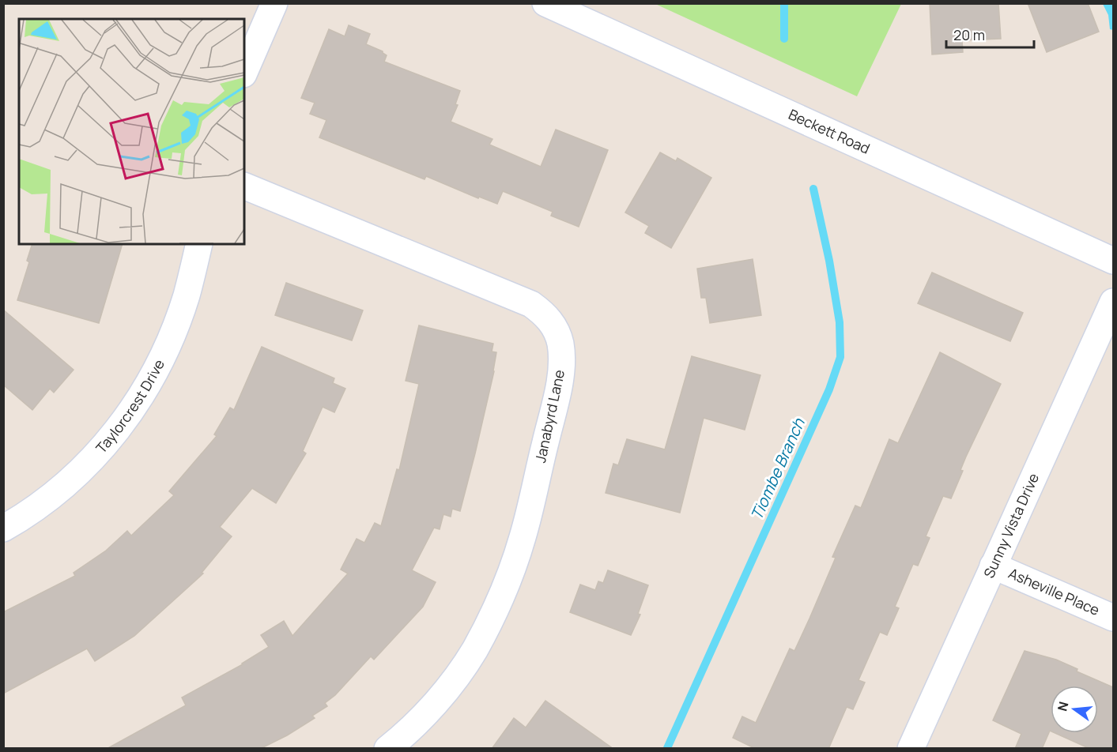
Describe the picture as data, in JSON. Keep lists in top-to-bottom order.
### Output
{
  "streets": {
    "street": [
      "Beckett Road",
      "Taylorcrest Drive",
      "Janabyrd Lane",
      "Sunny Vista Drive",
      "Asheville Place"
    ]
  },
  "crossings": [
    ["Sunny Vista Drive", "Asheville Place"]
  ],
  "water": ["Tiombe Branch"],
  "scale_bar": "20 m",
  "north": "left"
}
